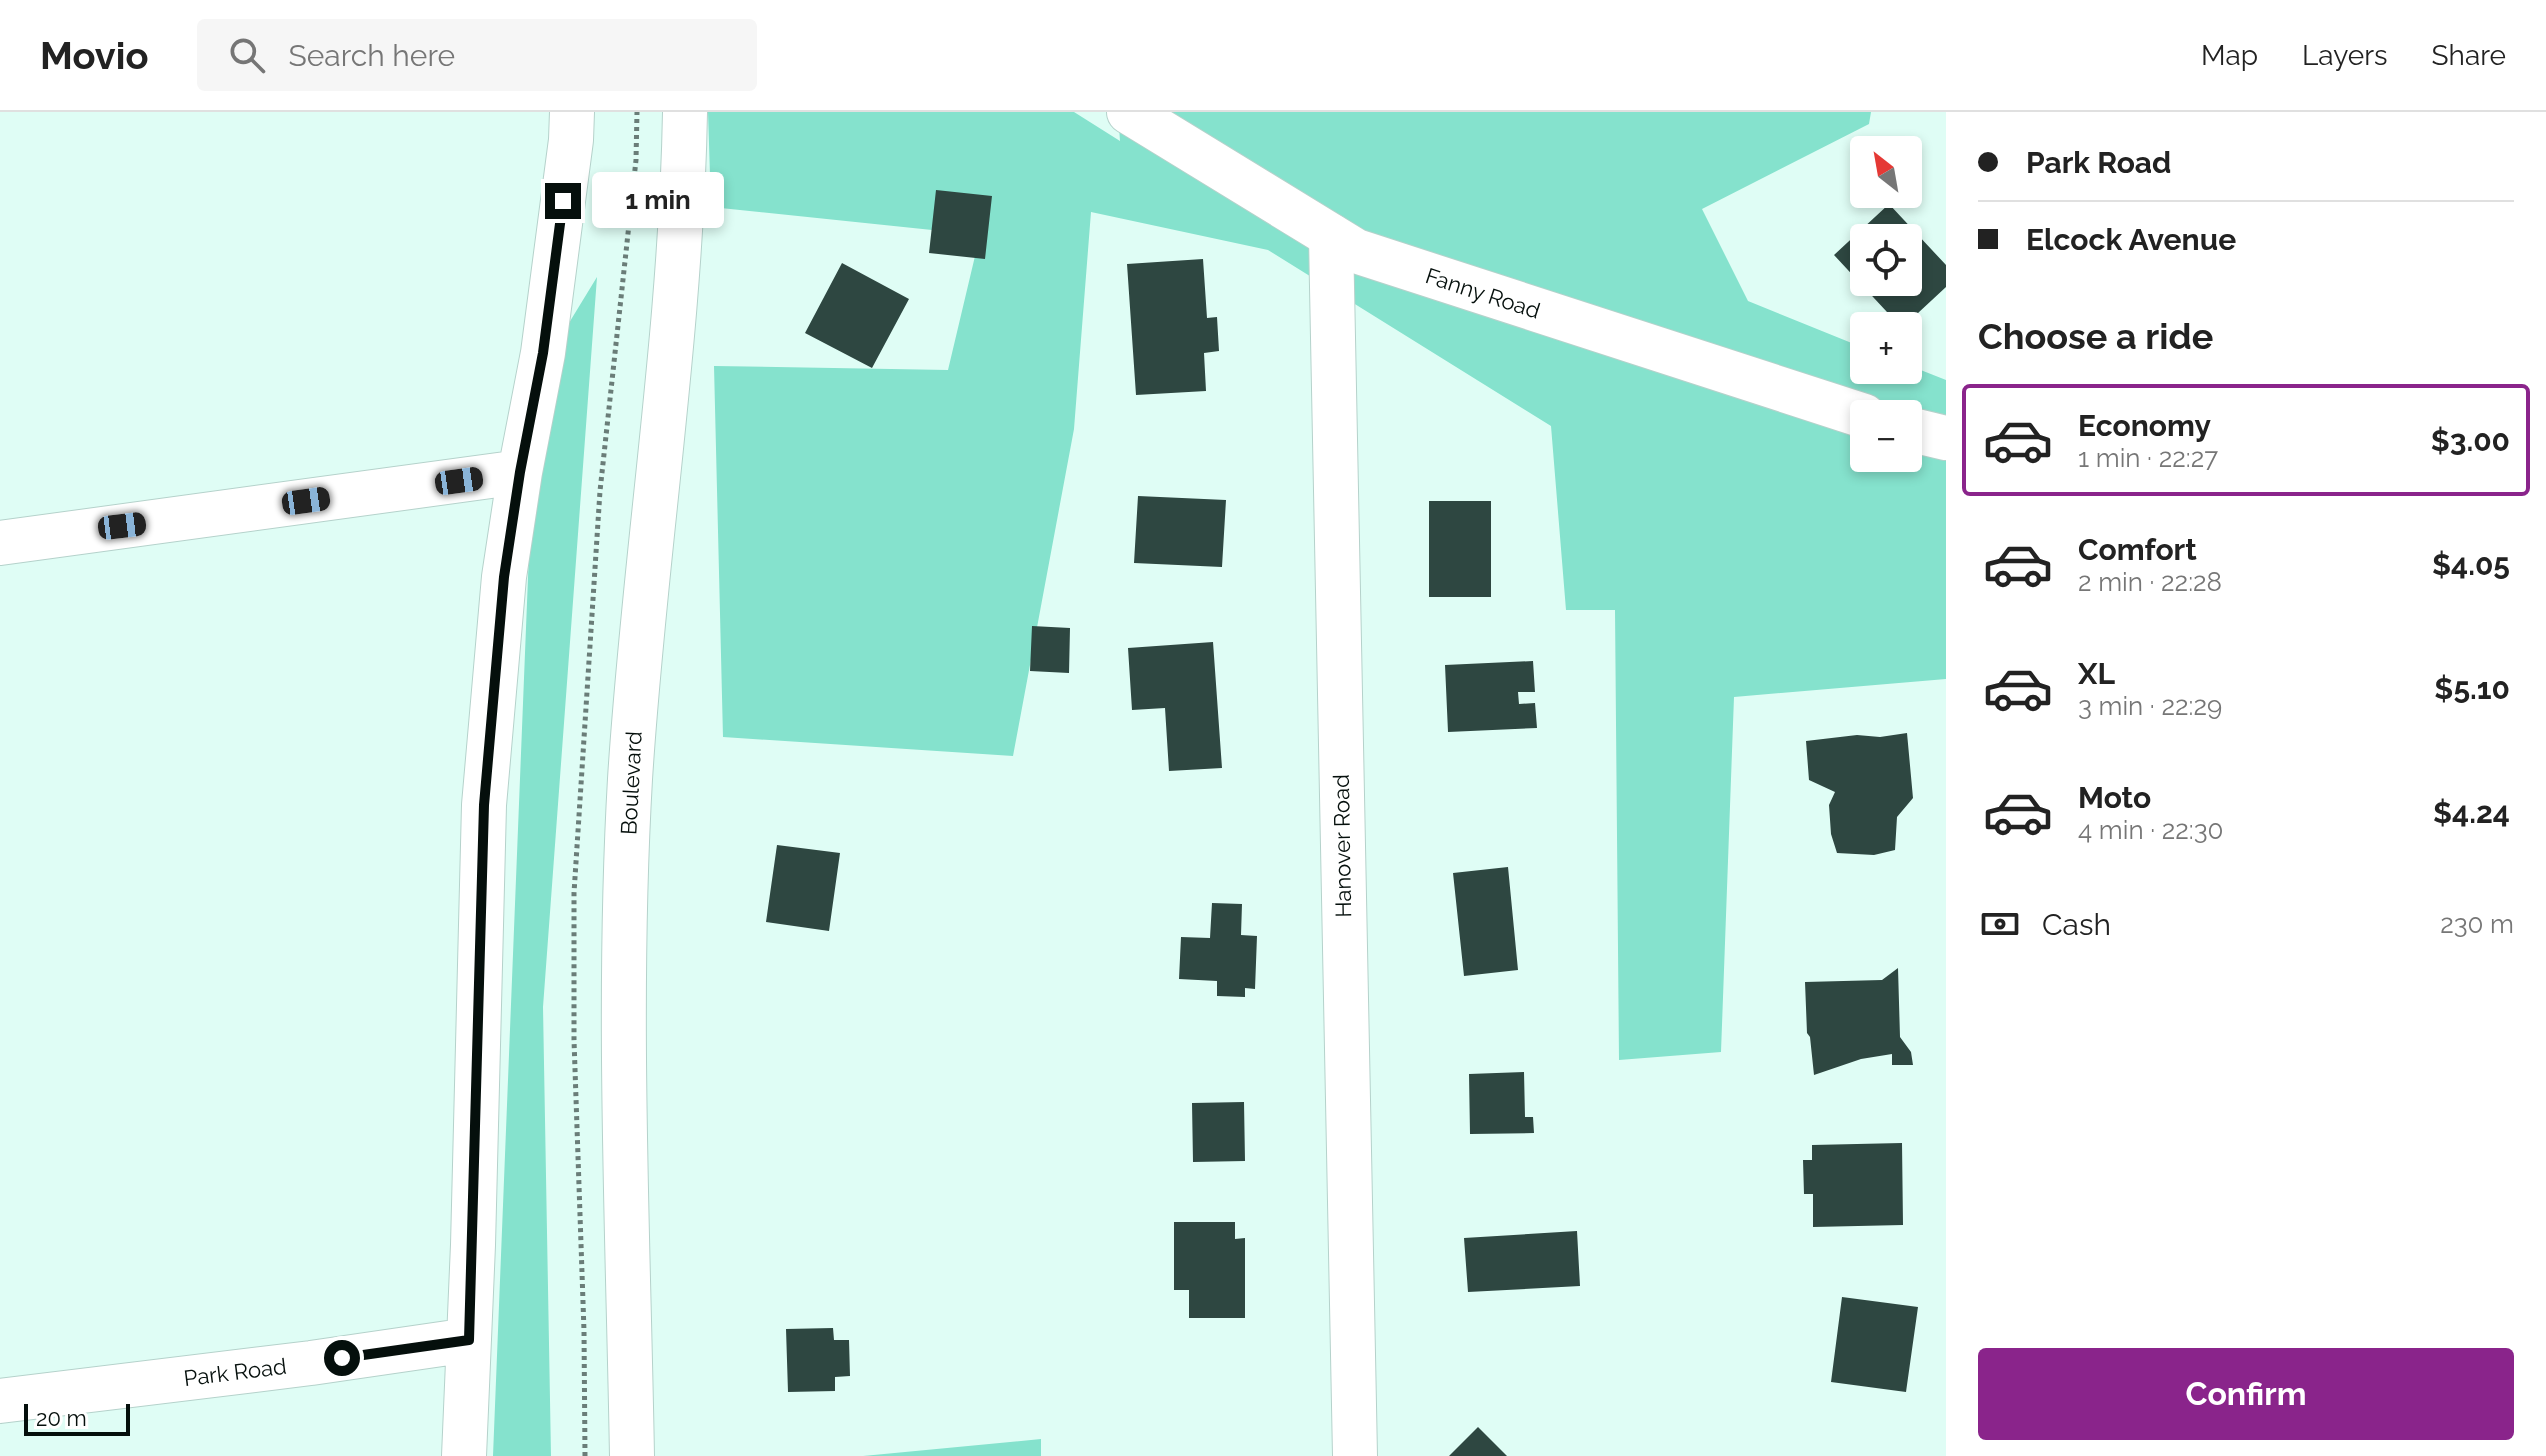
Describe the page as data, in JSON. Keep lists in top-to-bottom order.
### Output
{
  "streets": {
    "street": [
      "Fanny Road",
      "Boulevard",
      "Hanover Road",
      "Park Road"
    ]
  },
  "crossings": [
    ["Fanny Road", "Hanover Road"]
  ],
  "scale_bar": "20 m",
  "north": "top left",
  "page": {
    "header": "Movio",
    "search": "Search here",
    "nav": ["Map", "Layers", "Share"],
    "banner": ["Park Road", "Elcock Avenue"],
    "map_buttons": ["+", "−"],
    "bubble": "1 min",
    "heading": "Choose a ride",
    "list": [
      {
        "name": "Economy",
        "note": "1 min · 22:27",
        "value": "$3.00"
      },
      {
        "name": "Comfort",
        "note": "2 min · 22:28",
        "value": "$4.05"
      },
      {
        "name": "XL",
        "note": "3 min · 22:29",
        "value": "$5.10"
      },
      {
        "name": "Moto",
        "note": "4 min · 22:30",
        "value": "$4.24"
      }
    ],
    "pay": ["Cash", "230 m"],
    "buttons": "Confirm",
    "scale": "20 m"
  }
}
